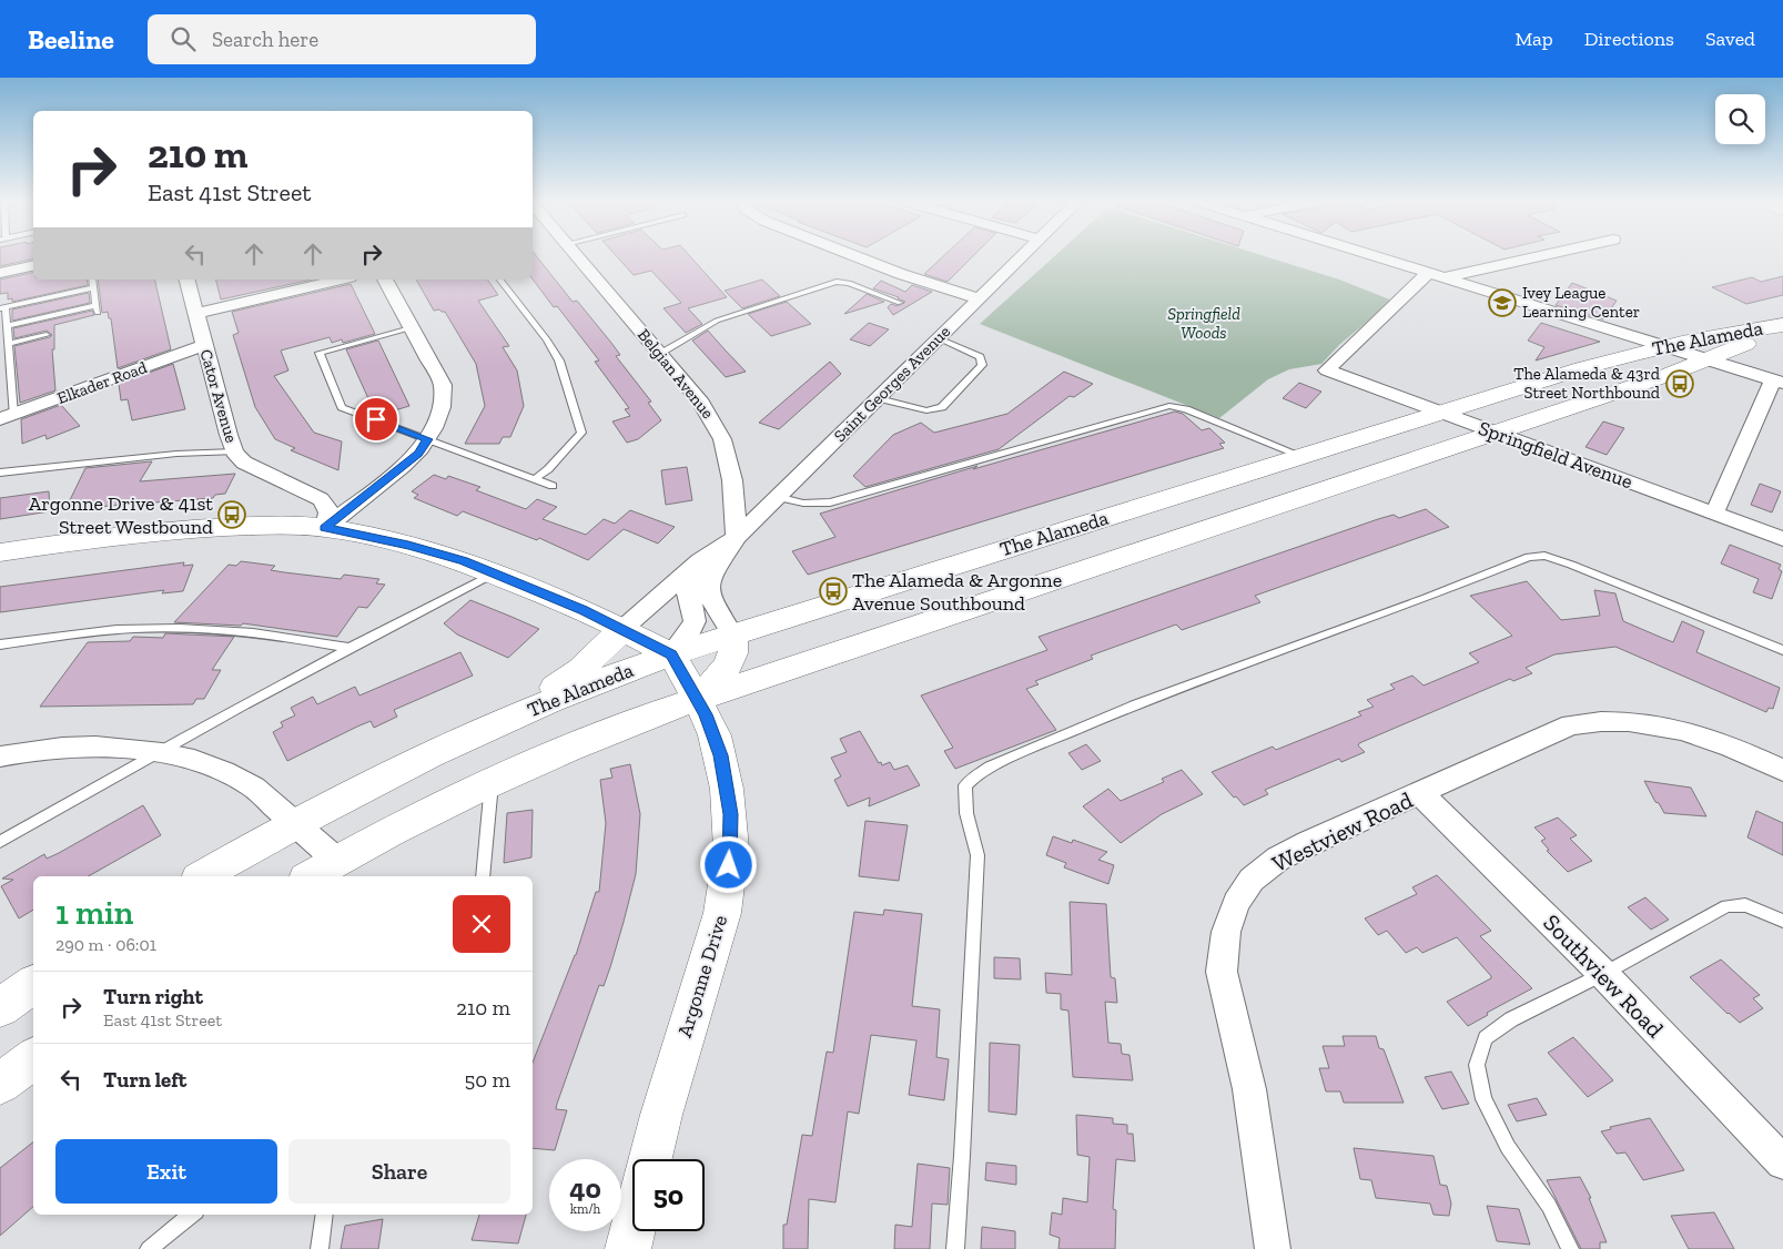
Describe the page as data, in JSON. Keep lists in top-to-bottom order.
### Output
{
  "streets": {
    "main road": ["The Alameda", "Argonne Drive"],
    "street": [
      "Belgian Avenue",
      "Elkader Road",
      "Saint Georges Avenue",
      "Cator Avenue",
      "Springfield Avenue",
      "Westview Road",
      "Southview Road"
    ]
  },
  "crossings": [
    ["The Alameda", "Springfield Avenue"],
    ["The Alameda", "Argonne Drive"],
    ["Belgian Avenue", "Saint Georges Avenue"],
    ["Elkader Road", "Cator Avenue"],
    ["Westview Road", "Southview Road"]
  ],
  "parks": ["Springfield Woods"],
  "places": {
    "school or university": ["Ivey League Learning Center"],
    "bus stop": ["The Alameda & 43rd Street Northbound", "Argonne Drive & 41st Street Westbound", "The Alameda & Argonne Avenue Southbound"]
  },
  "page": {
    "header": "Beeline",
    "search": "Search here",
    "nav": ["Map", "Directions", "Saved"],
    "turn": ["210 m", "East 41st Street"],
    "heading": ["1 min", "290 m · 06:01"],
    "list": [
      {
        "name": "Turn right",
        "note": "East 41st Street",
        "value": "210 m"
      },
      {
        "name": "Turn left",
        "value": "50 m"
      }
    ],
    "buttons": ["Exit", "Share"],
    "speed": "40 km/h",
    "limit": "50"
  }
}
